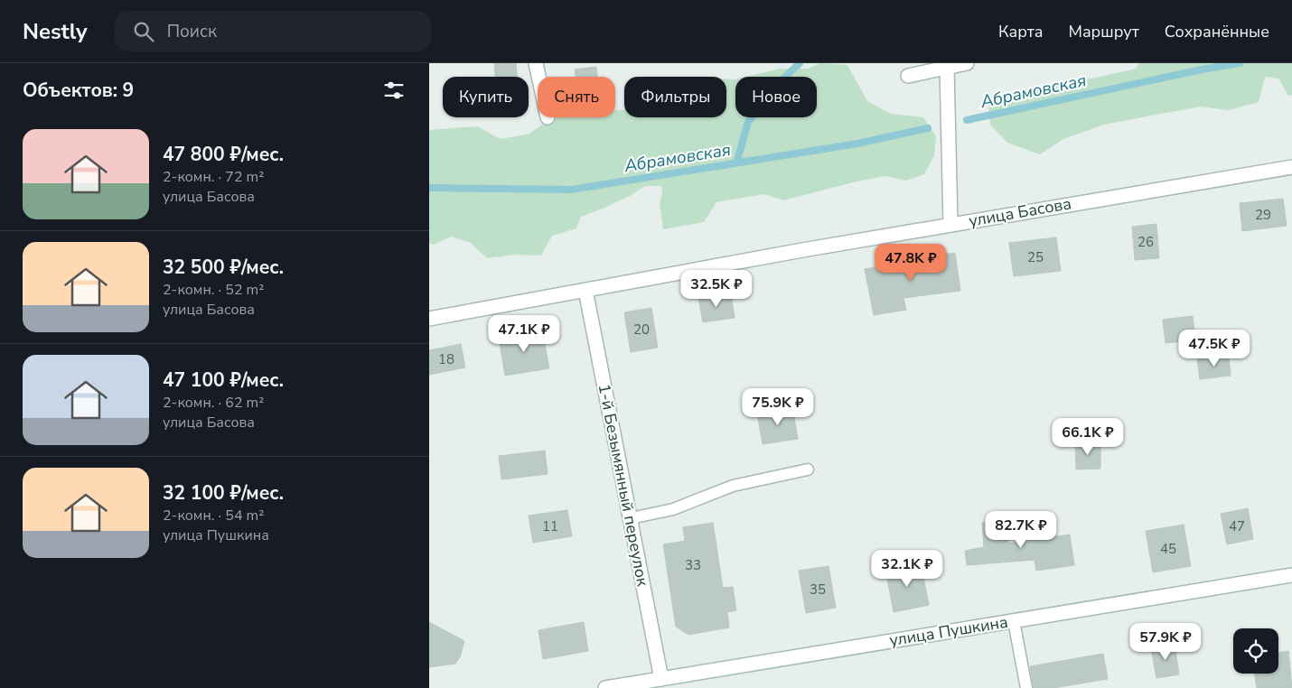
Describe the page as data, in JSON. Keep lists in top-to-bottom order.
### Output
{
  "streets": {
    "street": ["улица Басова", "1-й Безымянный переулок", "улица Пушкина"]
  },
  "crossings": [
    ["улица Басова", "1-й Безымянный переулок"],
    ["1-й Безымянный переулок", "улица Пушкина"]
  ],
  "water": ["Абрамовская"],
  "house_numbers": [
    "29",
    "26",
    "25",
    "20",
    "18",
    "11",
    "47",
    "45",
    "33",
    "35"
  ],
  "page": {
    "header": "Nestly",
    "search": "Поиск",
    "nav": ["Карта", "Маршрут", "Сохранённые"],
    "heading": "Объектов: 9",
    "chip": [
      "Купить",
      "Снять",
      "Фильтры",
      "Новое"
    ],
    "list": [
      {
        "name": "47 800 ₽/мес.",
        "note": "2-комн. · 72 m² · улица Басова"
      },
      {
        "name": "32 500 ₽/мес.",
        "note": "2-комн. · 52 m² · улица Басова"
      },
      {
        "name": "47 100 ₽/мес.",
        "note": "2-комн. · 62 m² · улица Басова"
      },
      {
        "name": "32 100 ₽/мес.",
        "note": "2-комн. · 54 m² · улица Пушкина"
      }
    ],
    "price": [
      "47.8K ₽",
      "32.5K ₽",
      "47.1K ₽",
      "47.5K ₽",
      "75.9K ₽",
      "66.1K ₽",
      "82.7K ₽",
      "32.1K ₽",
      "57.9K ₽"
    ]
  }
}
